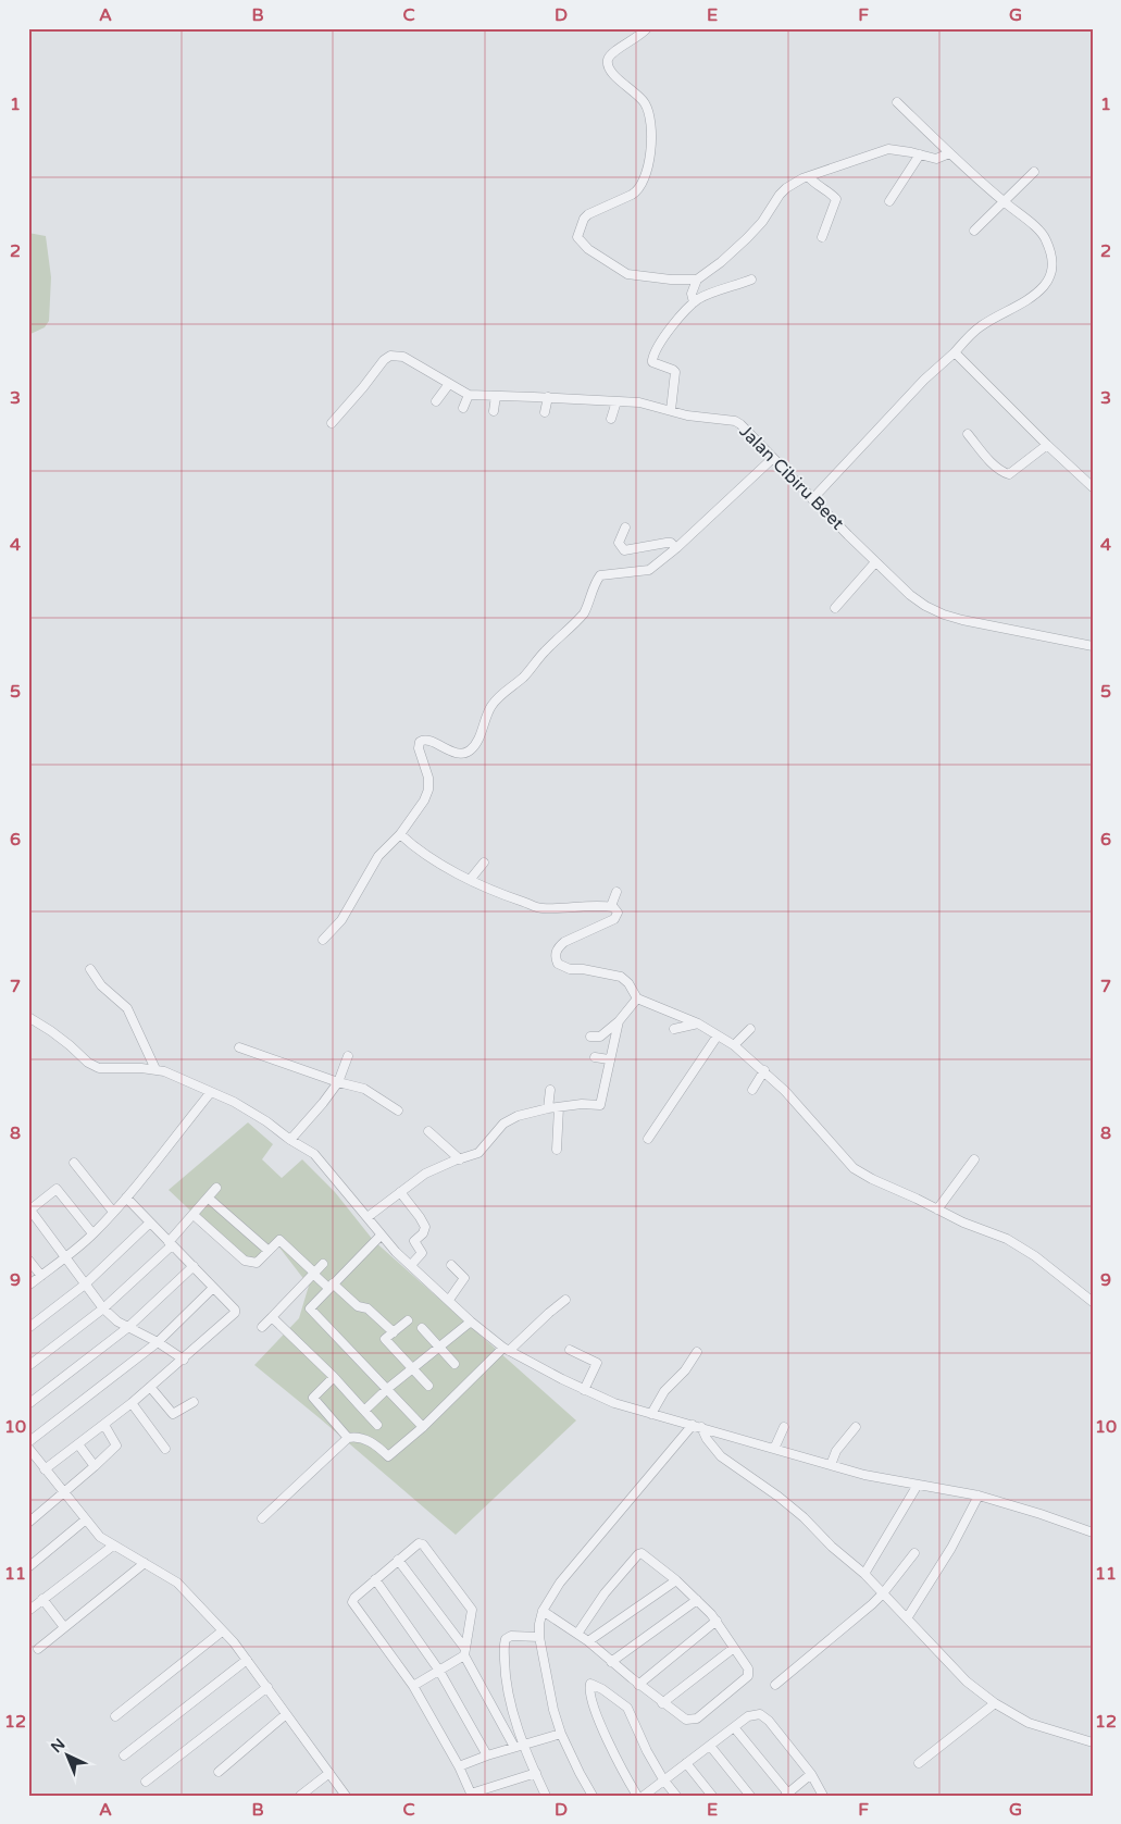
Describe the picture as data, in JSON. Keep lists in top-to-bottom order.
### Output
{
  "streets": {
    "street": ["Jalan Cibiru Beet"]
  },
  "north": "top left",
  "grid": {
    "columns": [
      "A",
      "B",
      "C",
      "D",
      "E",
      "F",
      "G"
    ],
    "rows": [
      "1",
      "2",
      "3",
      "4",
      "5",
      "6",
      "7",
      "8",
      "9",
      "10",
      "11",
      "12"
    ]
  }
}
